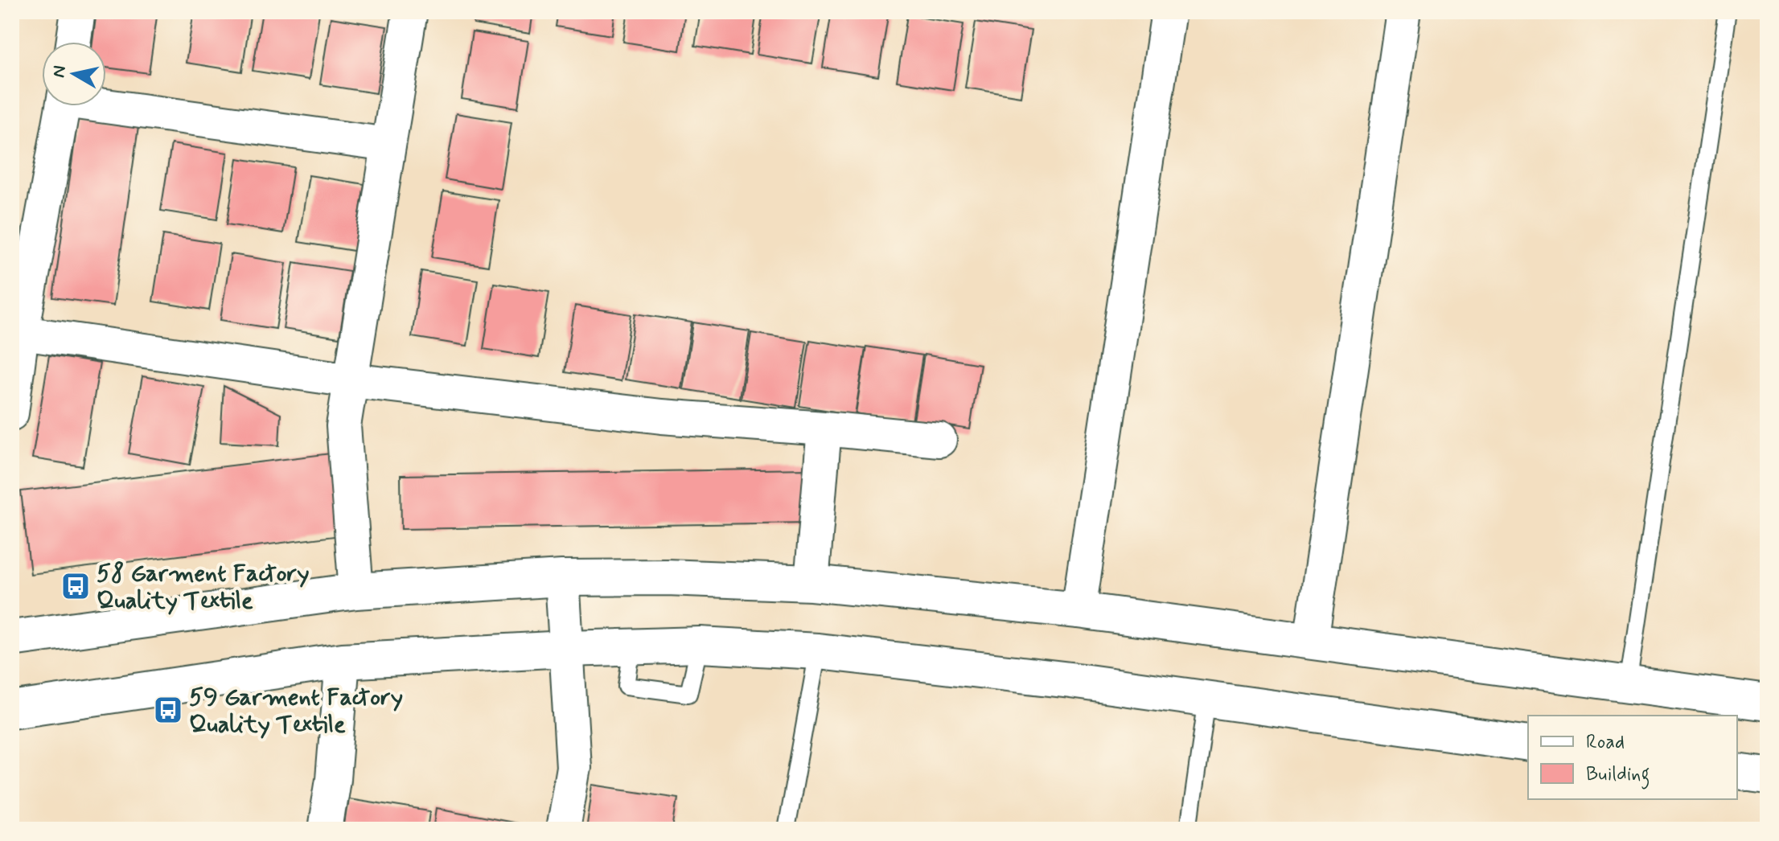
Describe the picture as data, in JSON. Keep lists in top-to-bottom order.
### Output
{
  "places": {
    "bus stop": ["58 Garment Factory Quality Textile", "59 Garment Factory Quality Textile"]
  },
  "legend": ["Road", "Building"],
  "north": "left"
}
